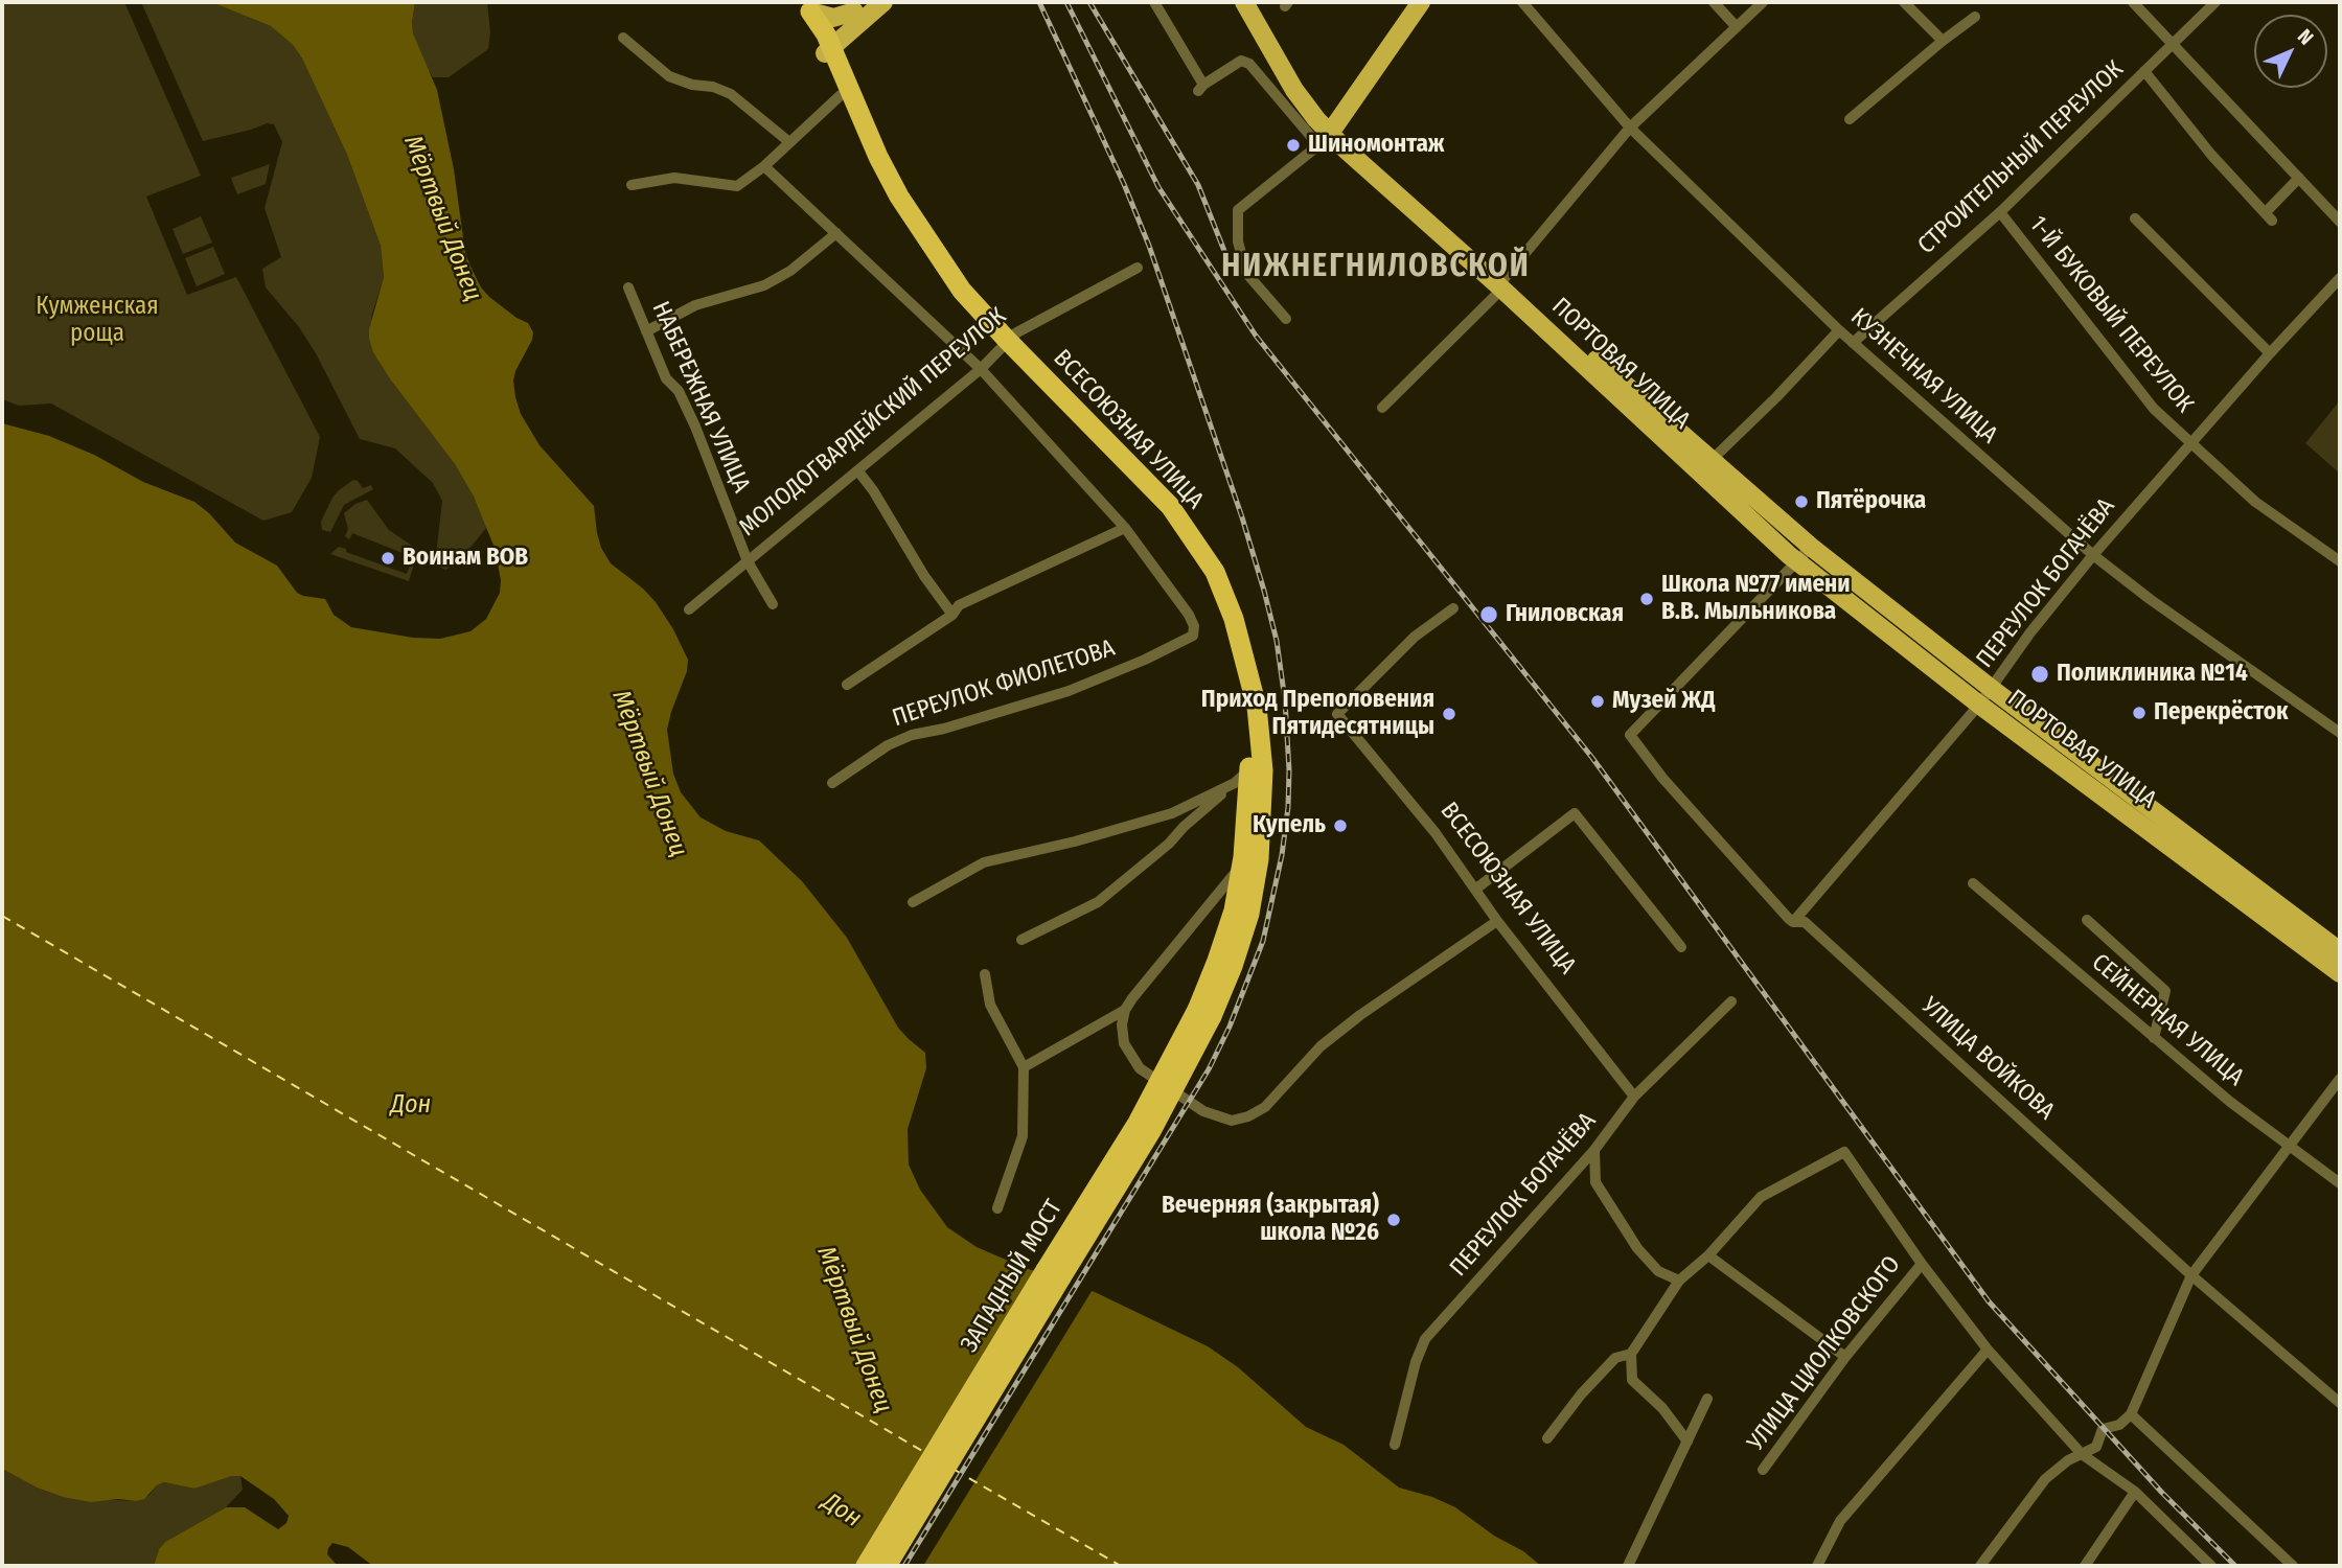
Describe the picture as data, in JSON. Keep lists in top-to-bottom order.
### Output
{
  "streets": {
    "highway": ["ВСЕСОЮЗНАЯ УЛИЦА", "ЗАПАДНЫЙ МОСТ"],
    "main road": ["ПОРТОВАЯ УЛИЦА"],
    "street": [
      "СТРОИТЕЛЬНЫЙ ПЕРЕУЛОК",
      "1-Й БУКОВЫЙ ПЕРЕУЛОК",
      "КУЗНЕЧНАЯ УЛИЦА",
      "НАБЕРЕЖНАЯ УЛИЦА",
      "МОЛОДОГВАРДЕЙСКИЙ ПЕРЕУЛОК",
      "ПЕРЕУЛОК БОГАЧЁВА",
      "ПЕРЕУЛОК ФИОЛЕТОВА",
      "СЕЙНЕРНАЯ УЛИЦА",
      "УЛИЦА ВОЙКОВА",
      "УЛИЦА ЦИОЛКОВСКОГО"
    ]
  },
  "crossings": [
    ["СТРОИТЕЛЬНЫЙ ПЕРЕУЛОК", "1-Й БУКОВЫЙ ПЕРЕУЛОК"],
    ["СТРОИТЕЛЬНЫЙ ПЕРЕУЛОК", "КУЗНЕЧНАЯ УЛИЦА"],
    ["1-Й БУКОВЫЙ ПЕРЕУЛОК", "ПЕРЕУЛОК БОГАЧЁВА"],
    ["ПОРТОВАЯ УЛИЦА", "ПЕРЕУЛОК БОГАЧЁВА"],
    ["ПОРТОВАЯ УЛИЦА", "УЛИЦА ВОЙКОВА"],
    ["КУЗНЕЧНАЯ УЛИЦА", "ПЕРЕУЛОК БОГАЧЁВА"],
    ["НАБЕРЕЖНАЯ УЛИЦА", "МОЛОДОГВАРДЕЙСКИЙ ПЕРЕУЛОК"],
    ["МОЛОДОГВАРДЕЙСКИЙ ПЕРЕУЛОК", "ВСЕСОЮЗНАЯ УЛИЦА"],
    ["ВСЕСОЮЗНАЯ УЛИЦА", "ПЕРЕУЛОК БОГАЧЁВА"],
    ["ВСЕСОЮЗНАЯ УЛИЦА", "ЗАПАДНЫЙ МОСТ"],
    ["ПЕРЕУЛОК БОГАЧЁВА", "УЛИЦА ВОЙКОВА"]
  ],
  "districts": ["НИЖНЕГНИЛОВСКОЙ"],
  "water": ["Мёртвый Донец", "Дон"],
  "parks": ["Кумженская роща"],
  "places": [
    "Шиномонтаж",
    "Пятёрочка",
    "Воинам ВОВ",
    "Школа №77 имени В.В. Мыльникова",
    "Гниловская",
    "Поликлиника №14",
    "Музей ЖД",
    "Перекрёсток",
    "Приход Преполовения Пятидесятницы",
    "Купель",
    "Вечерняя (закрытая) школа №26"
  ],
  "north": "top right"
}
